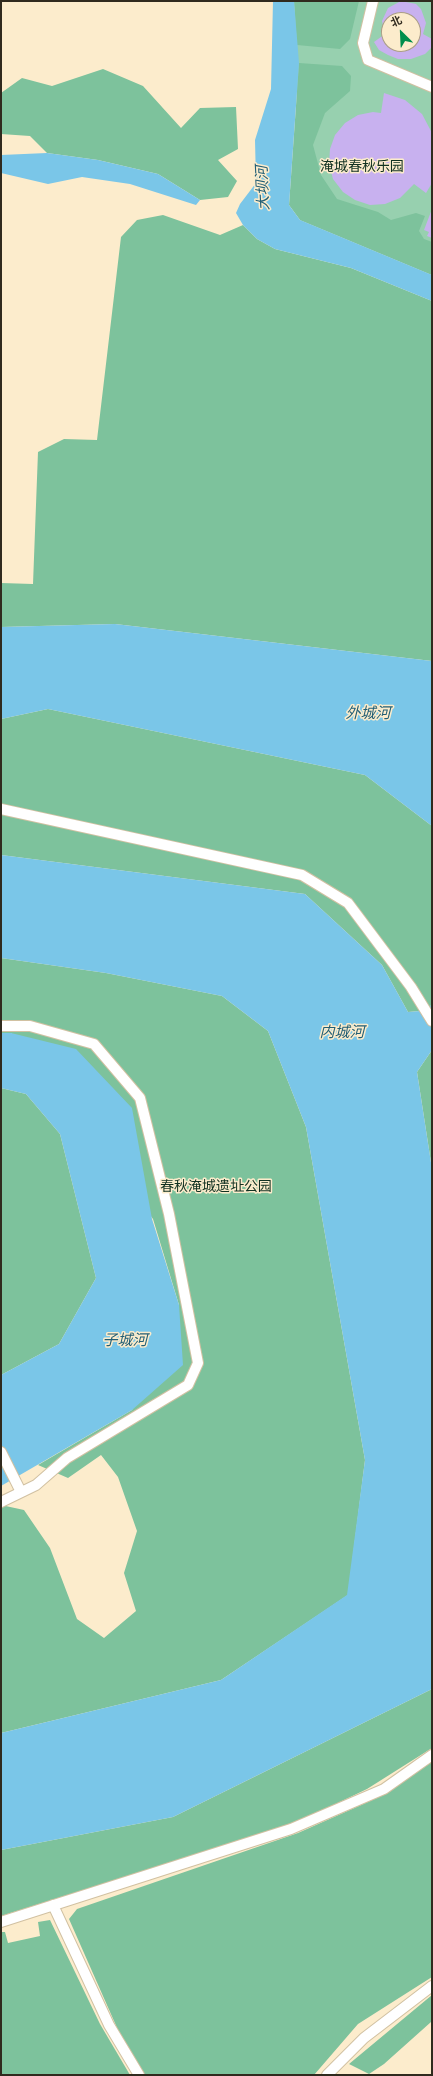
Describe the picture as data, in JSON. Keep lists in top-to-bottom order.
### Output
{
  "water": [
    "大坝河",
    "外城河",
    "内城河",
    "子城河"
  ],
  "parks": ["淹城春秋乐园", "春秋淹城遗址公园"],
  "north": "top left"
}
